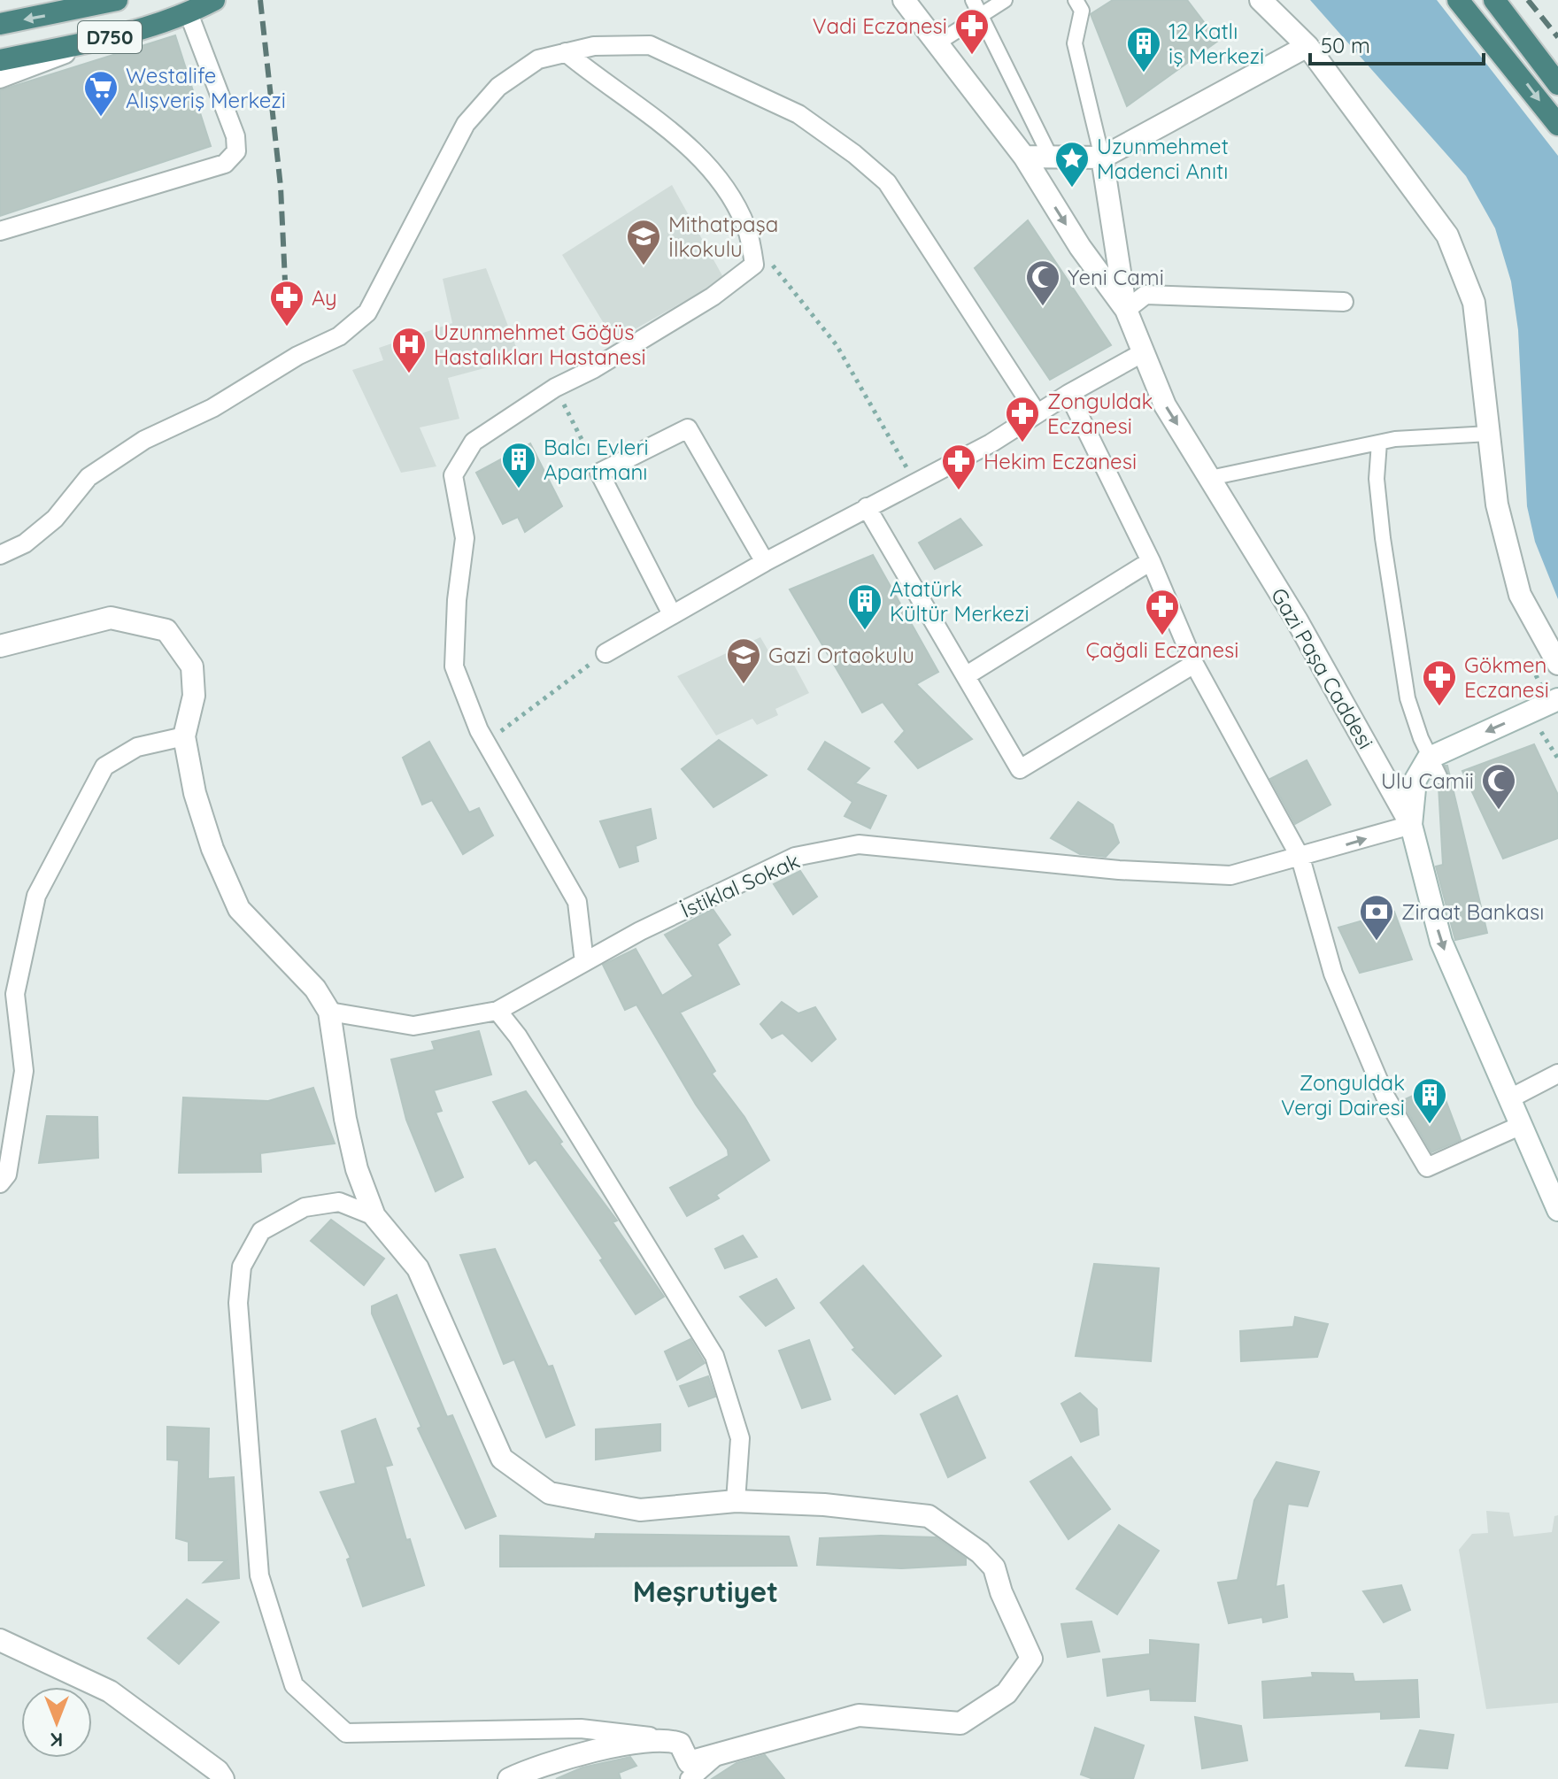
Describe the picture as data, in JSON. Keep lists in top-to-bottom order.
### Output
{
  "streets": {
    "highway": ["D750"],
    "street": ["Gazi Paşa Caddesi", "İstiklal Sokak"]
  },
  "crossings": [
    ["Gazi Paşa Caddesi", "İstiklal Sokak"]
  ],
  "districts": ["Meşrutiyet"],
  "places": {
    "pharmacy": [
      "Vadi Eczanesi",
      "Ay",
      "Zonguldak Eczanesi",
      "Hekim Eczanesi",
      "Çağali Eczanesi",
      "Gökmen Eczanesi"
    ],
    "building": [
      "12 Katlı iş Merkezi",
      "Balcı Evleri Apartmanı",
      "Atatürk Kültür Merkezi",
      "Zonguldak Vergi Dairesi"
    ],
    "supermarket": ["Westalife Alışveriş Merkezi"],
    "place": ["Uzunmehmet Madenci Anıtı"],
    "school or university": ["Mithatpaşa İlkokulu", "Gazi Ortaokulu"],
    "mosque": ["Yeni Cami", "Ulu Camii"],
    "hospital": ["Uzunmehmet Göğüs Hastalıkları Hastanesi"],
    "bank": ["Ziraat Bankası"]
  },
  "scale_bar": "50 m",
  "north": "bottom"
}
